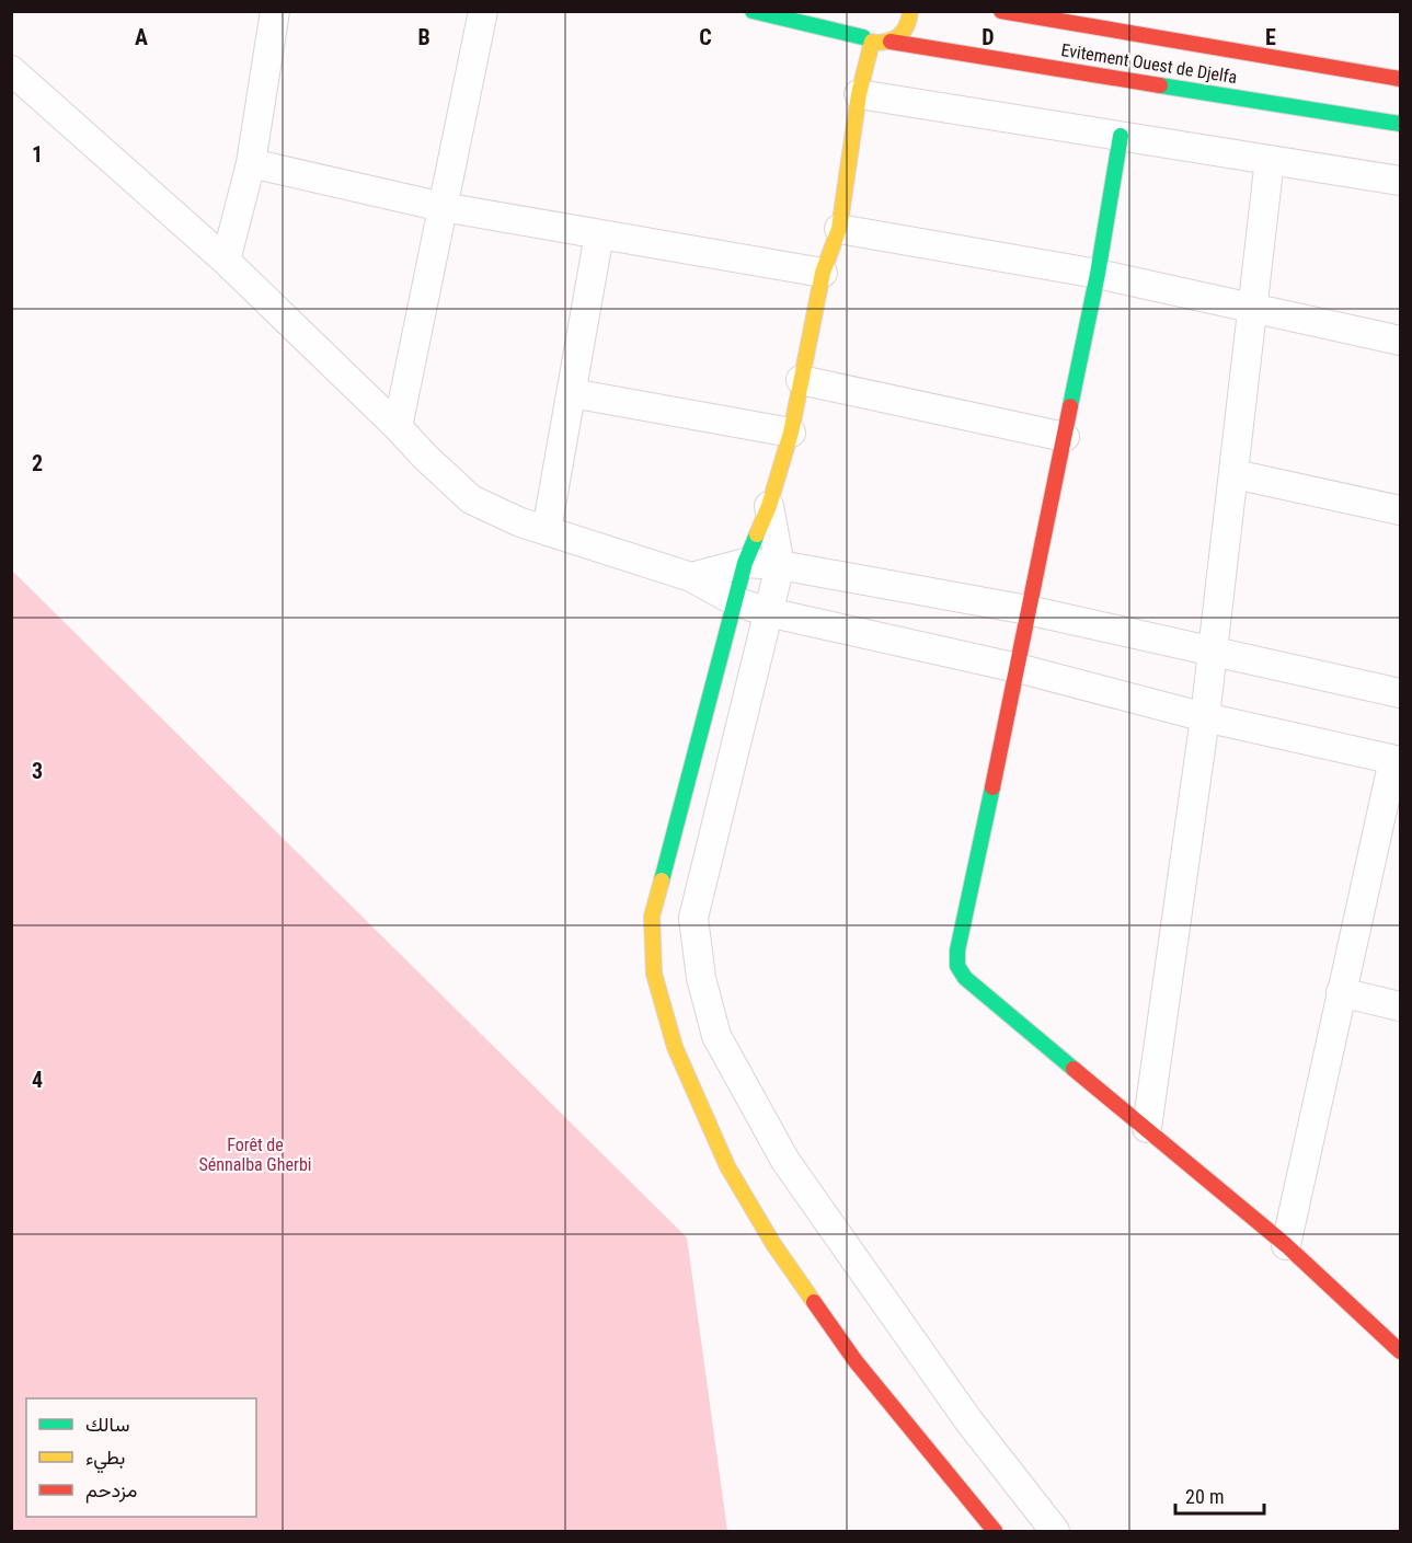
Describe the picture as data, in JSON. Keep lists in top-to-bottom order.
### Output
{
  "streets": {
    "main road": ["Evitement Ouest de Djelfa"]
  },
  "parks": ["Forêt de Sénnalba Gherbi"],
  "legend": ["سالك", "بطيء", "مزدحم"],
  "scale_bar": "20 m",
  "grid": {
    "columns": [
      "A",
      "B",
      "C",
      "D",
      "E"
    ],
    "rows": [
      "1",
      "2",
      "3",
      "4"
    ]
  }
}
